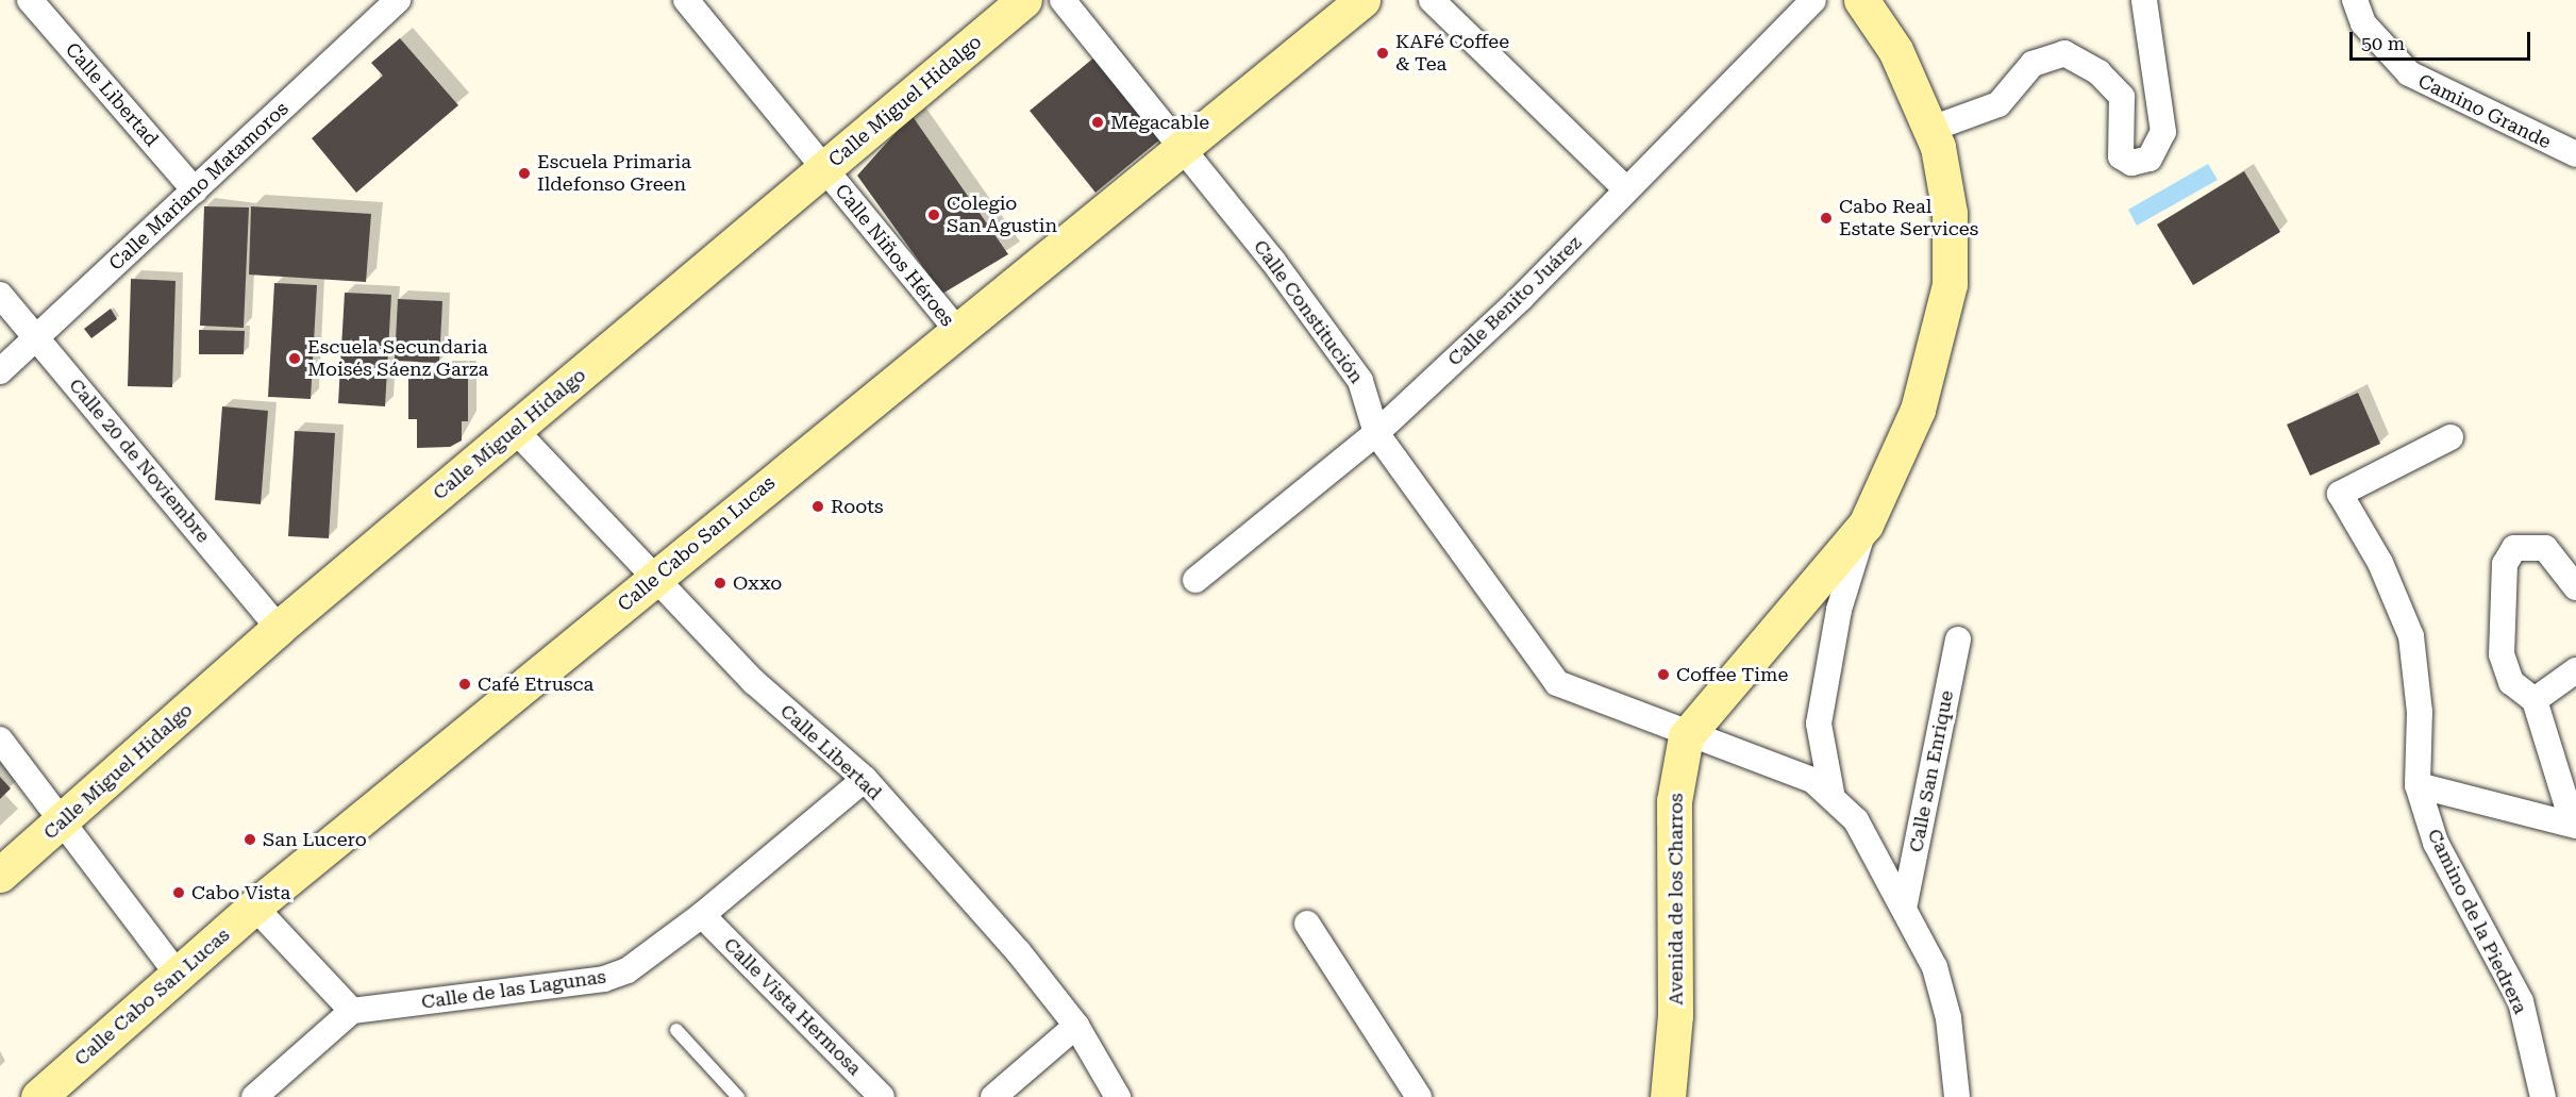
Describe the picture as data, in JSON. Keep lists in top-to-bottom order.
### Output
{
  "streets": {
    "main road": ["Calle Miguel Hidalgo", "Calle Cabo San Lucas", "Avenida de los Charros"],
    "street": [
      "Calle Libertad",
      "Camino Grande",
      "Calle Mariano Matamoros",
      "Calle Niños Héroes",
      "Calle Benito Juárez",
      "Calle Constitución",
      "Calle 20 de Noviembre",
      "Calle San Enrique",
      "Camino de la Piedrera",
      "Calle de las Lagunas",
      "Calle Vista Hermosa"
    ]
  },
  "crossings": [
    ["Calle Libertad", "Calle Miguel Hidalgo"],
    ["Calle Libertad", "Calle Mariano Matamoros"],
    ["Calle Libertad", "Calle Cabo San Lucas"],
    ["Calle Libertad", "Calle de las Lagunas"],
    ["Calle Miguel Hidalgo", "Calle Niños Héroes"],
    ["Calle Miguel Hidalgo", "Calle 20 de Noviembre"],
    ["Calle Mariano Matamoros", "Calle 20 de Noviembre"],
    ["Calle Niños Héroes", "Calle Cabo San Lucas"],
    ["Calle Benito Juárez", "Calle Constitución"],
    ["Calle Constitución", "Calle Cabo San Lucas"],
    ["Calle Constitución", "Avenida de los Charros"],
    ["Calle de las Lagunas", "Calle Vista Hermosa"]
  ],
  "places": [
    "KAFé Coffee & Tea",
    "Megacable",
    "Escuela Primaria Ildefonso Green",
    "Colegio San Agustin",
    "Cabo Real Estate Services",
    "Escuela Secundaria Moisés Sáenz Garza",
    "Roots",
    "Oxxo",
    "Coffee Time",
    "Café Etrusca",
    "San Lucero",
    "Cabo Vista"
  ],
  "scale_bar": "50 m"
}
